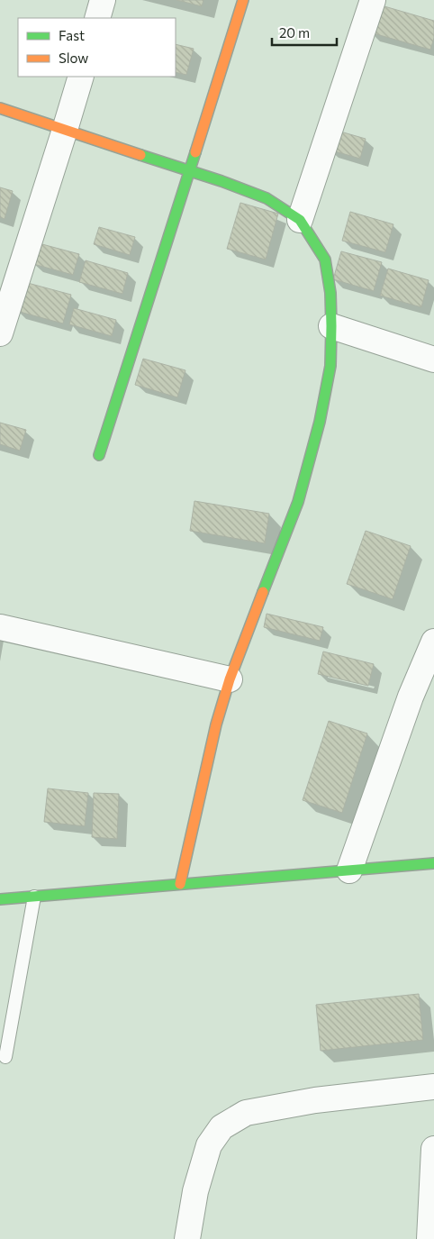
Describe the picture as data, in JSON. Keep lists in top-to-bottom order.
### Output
{
  "legend": ["Fast", "Slow"],
  "scale_bar": "20 m"
}
